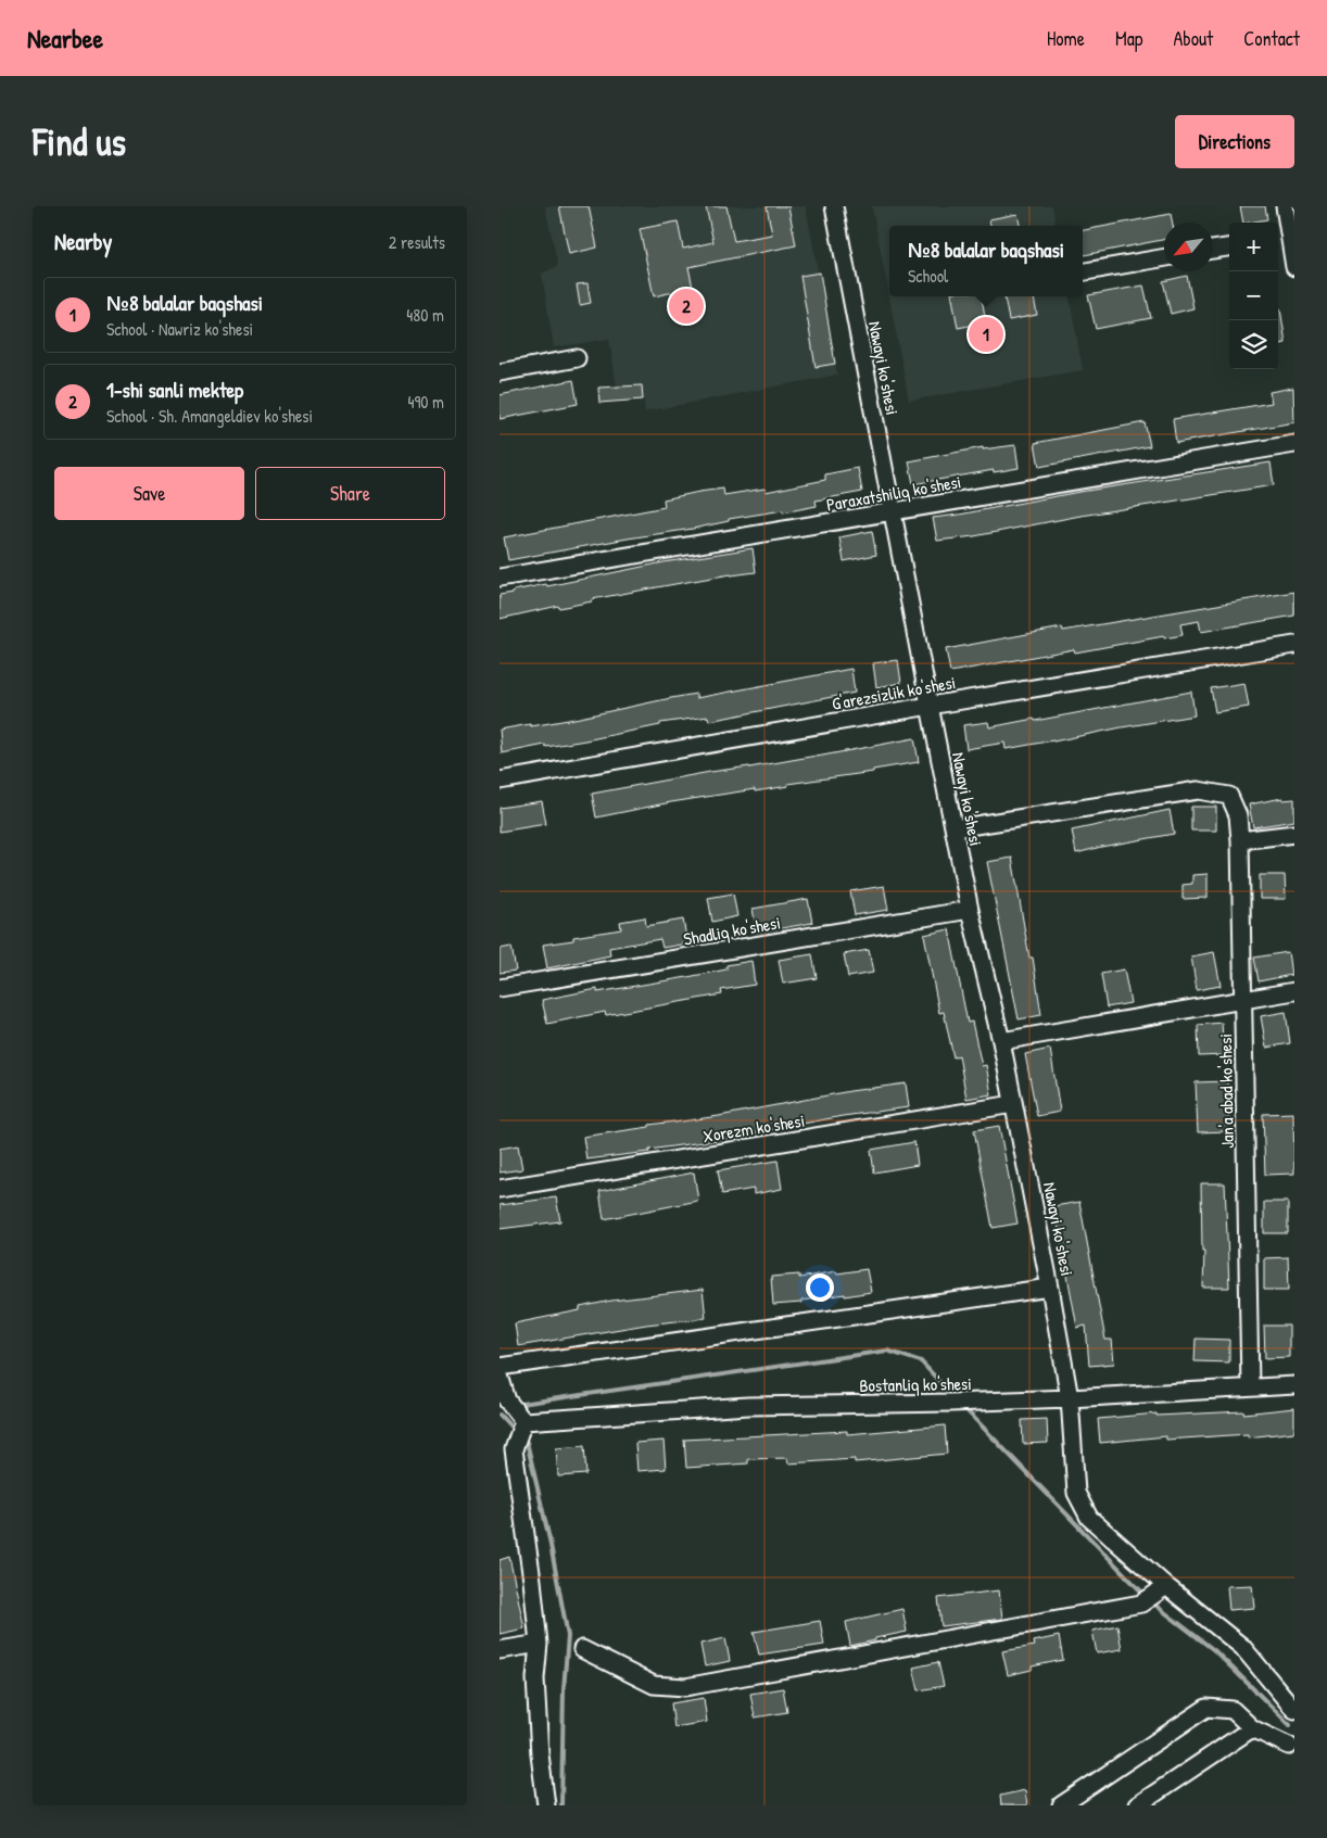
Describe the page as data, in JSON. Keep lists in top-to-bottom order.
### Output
{
  "streets": {
    "street": [
      "Nawayi ko'shesi",
      "Paraxatshiliq ko'shesi",
      "G'arezsizlik ko'shesi",
      "Shadliq ko'shesi",
      "Jan'a abad ko'shesi",
      "Xorezm ko'shesi",
      "Bostanliq ko'shesi"
    ]
  },
  "crossings": [
    ["Nawayi ko'shesi", "Paraxatshiliq ko'shesi"],
    ["Nawayi ko'shesi", "G'arezsizlik ko'shesi"],
    ["Nawayi ko'shesi", "Shadliq ko'shesi"],
    ["Nawayi ko'shesi", "Jan'a abad ko'shesi"],
    ["Nawayi ko'shesi", "Xorezm ko'shesi"],
    ["Nawayi ko'shesi", "Bostanliq ko'shesi"],
    ["Jan'a abad ko'shesi", "Bostanliq ko'shesi"]
  ],
  "north": "bottom left",
  "page": {
    "header": "Nearbee",
    "nav": [
      "Home",
      "Map",
      "About",
      "Contact"
    ],
    "buttons": [
      "Directions",
      ["Save", "Share"]
    ],
    "title": "Find us",
    "heading": ["Nearby", "2 results"],
    "map_buttons": ["+", "−"],
    "popup": ["№8 balalar baqshasi", "School"],
    "list": [
      {
        "mark": "1",
        "name": "№8 balalar baqshasi",
        "note": "School · Nawriz ko'shesi",
        "value": "480 m"
      },
      {
        "mark": "2",
        "name": "1-shi sanli mektep",
        "note": "School · Sh. Amangeldiev ko'shesi",
        "value": "490 m"
      }
    ],
    "pins": ["2", "1"]
  }
}
